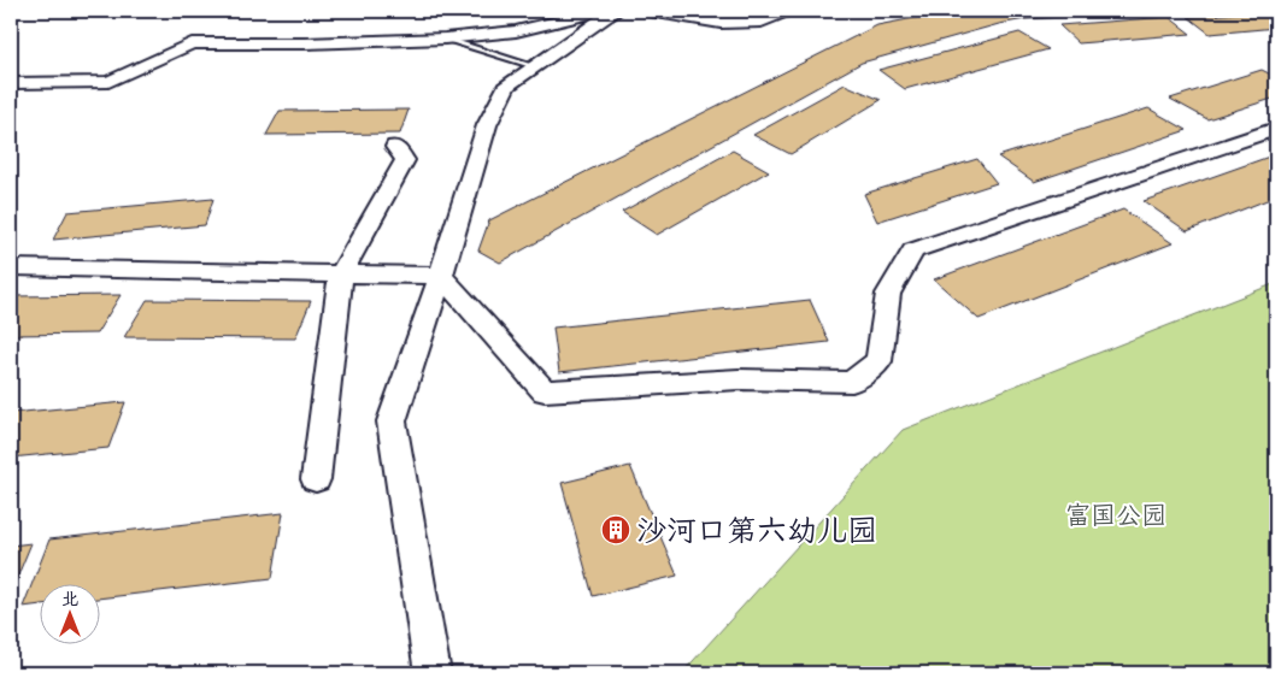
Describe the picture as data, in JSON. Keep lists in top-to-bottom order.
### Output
{
  "parks": ["富国公园"],
  "places": {
    "building": ["沙河口第六幼儿园"]
  },
  "north": "top"
}
